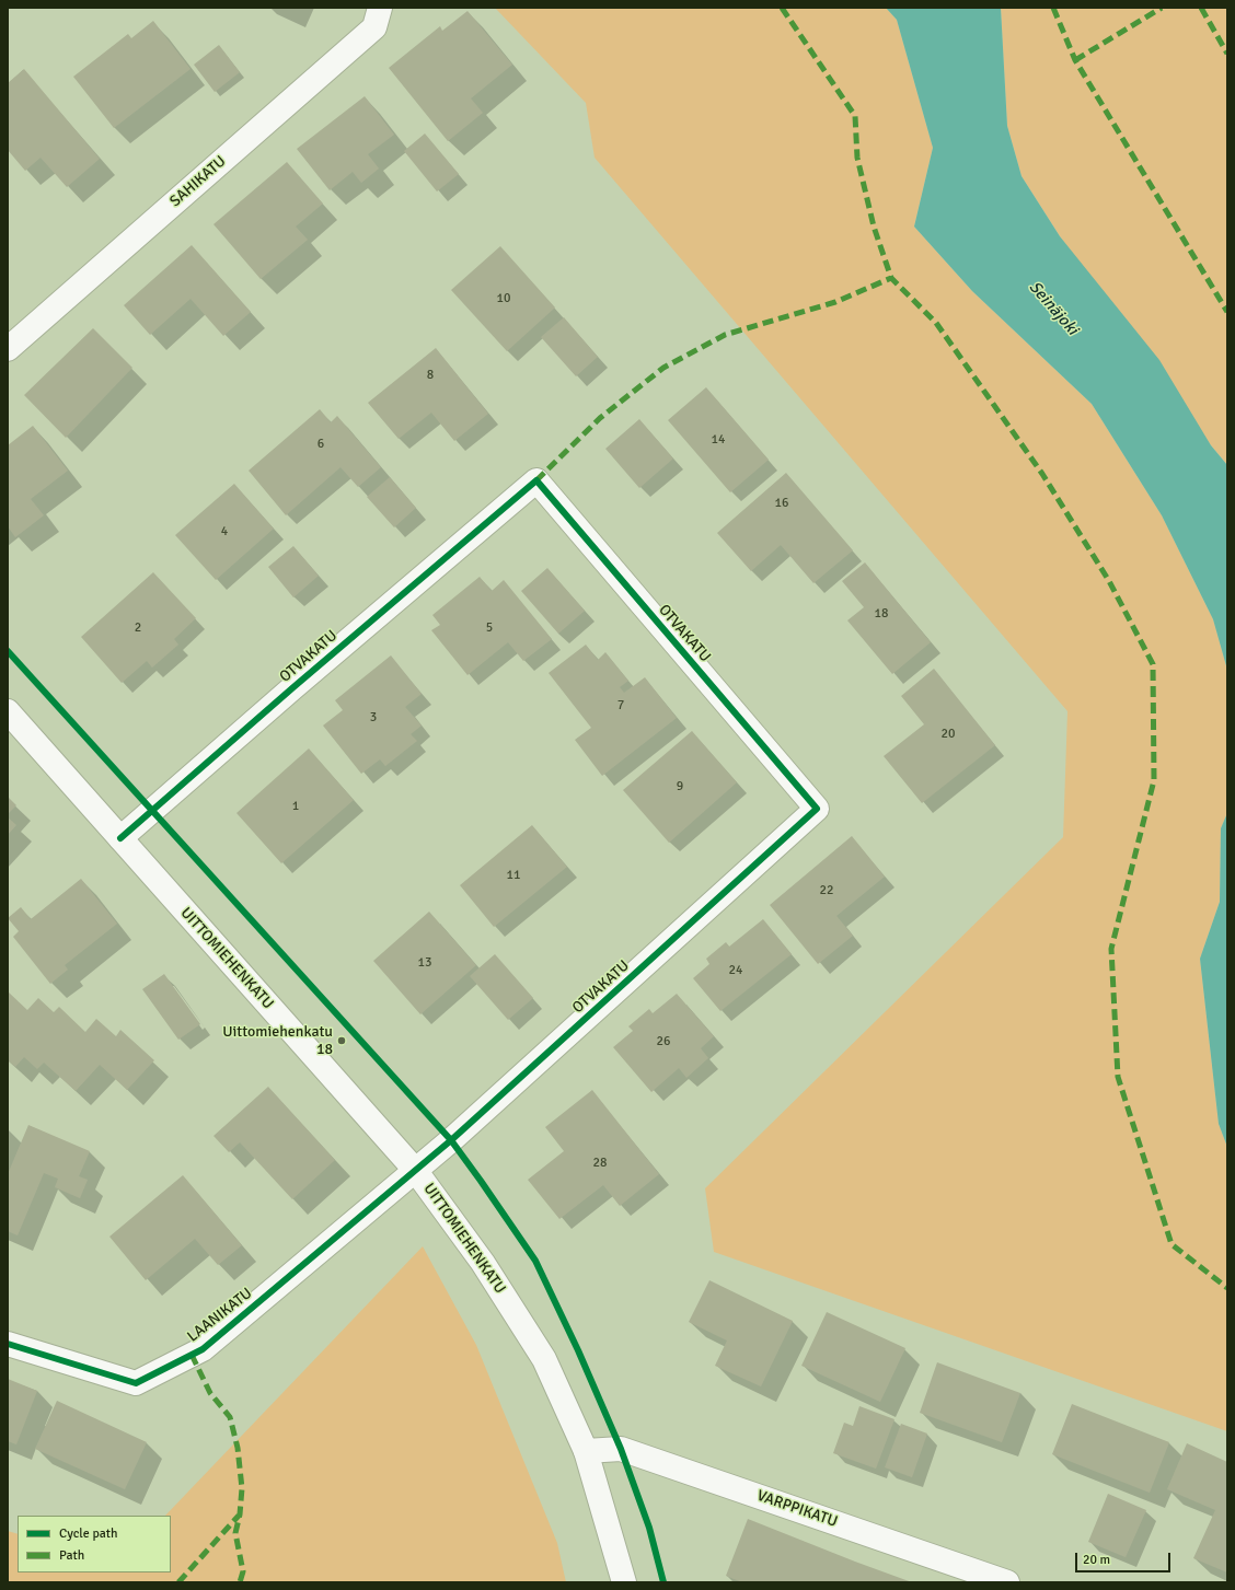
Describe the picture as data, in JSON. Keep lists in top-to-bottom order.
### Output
{
  "streets": {
    "street": [
      "SAHIKATU",
      "OTVAKATU",
      "UITTOMIEHENKATU",
      "LAANIKATU",
      "VARPPIKATU"
    ]
  },
  "crossings": [
    ["OTVAKATU", "UITTOMIEHENKATU"],
    ["OTVAKATU", "LAANIKATU"],
    ["UITTOMIEHENKATU", "LAANIKATU"],
    ["UITTOMIEHENKATU", "VARPPIKATU"]
  ],
  "water": ["Seinäjoki"],
  "places": ["Uittomiehenkatu 18"],
  "house_numbers": [
    "10",
    "8",
    "14",
    "6",
    "16",
    "4",
    "18",
    "2",
    "5",
    "7",
    "3",
    "20",
    "9",
    "1",
    "11",
    "22",
    "13",
    "24",
    "26",
    "28"
  ],
  "legend": ["Cycle path", "Path"],
  "scale_bar": "20 m"
}
